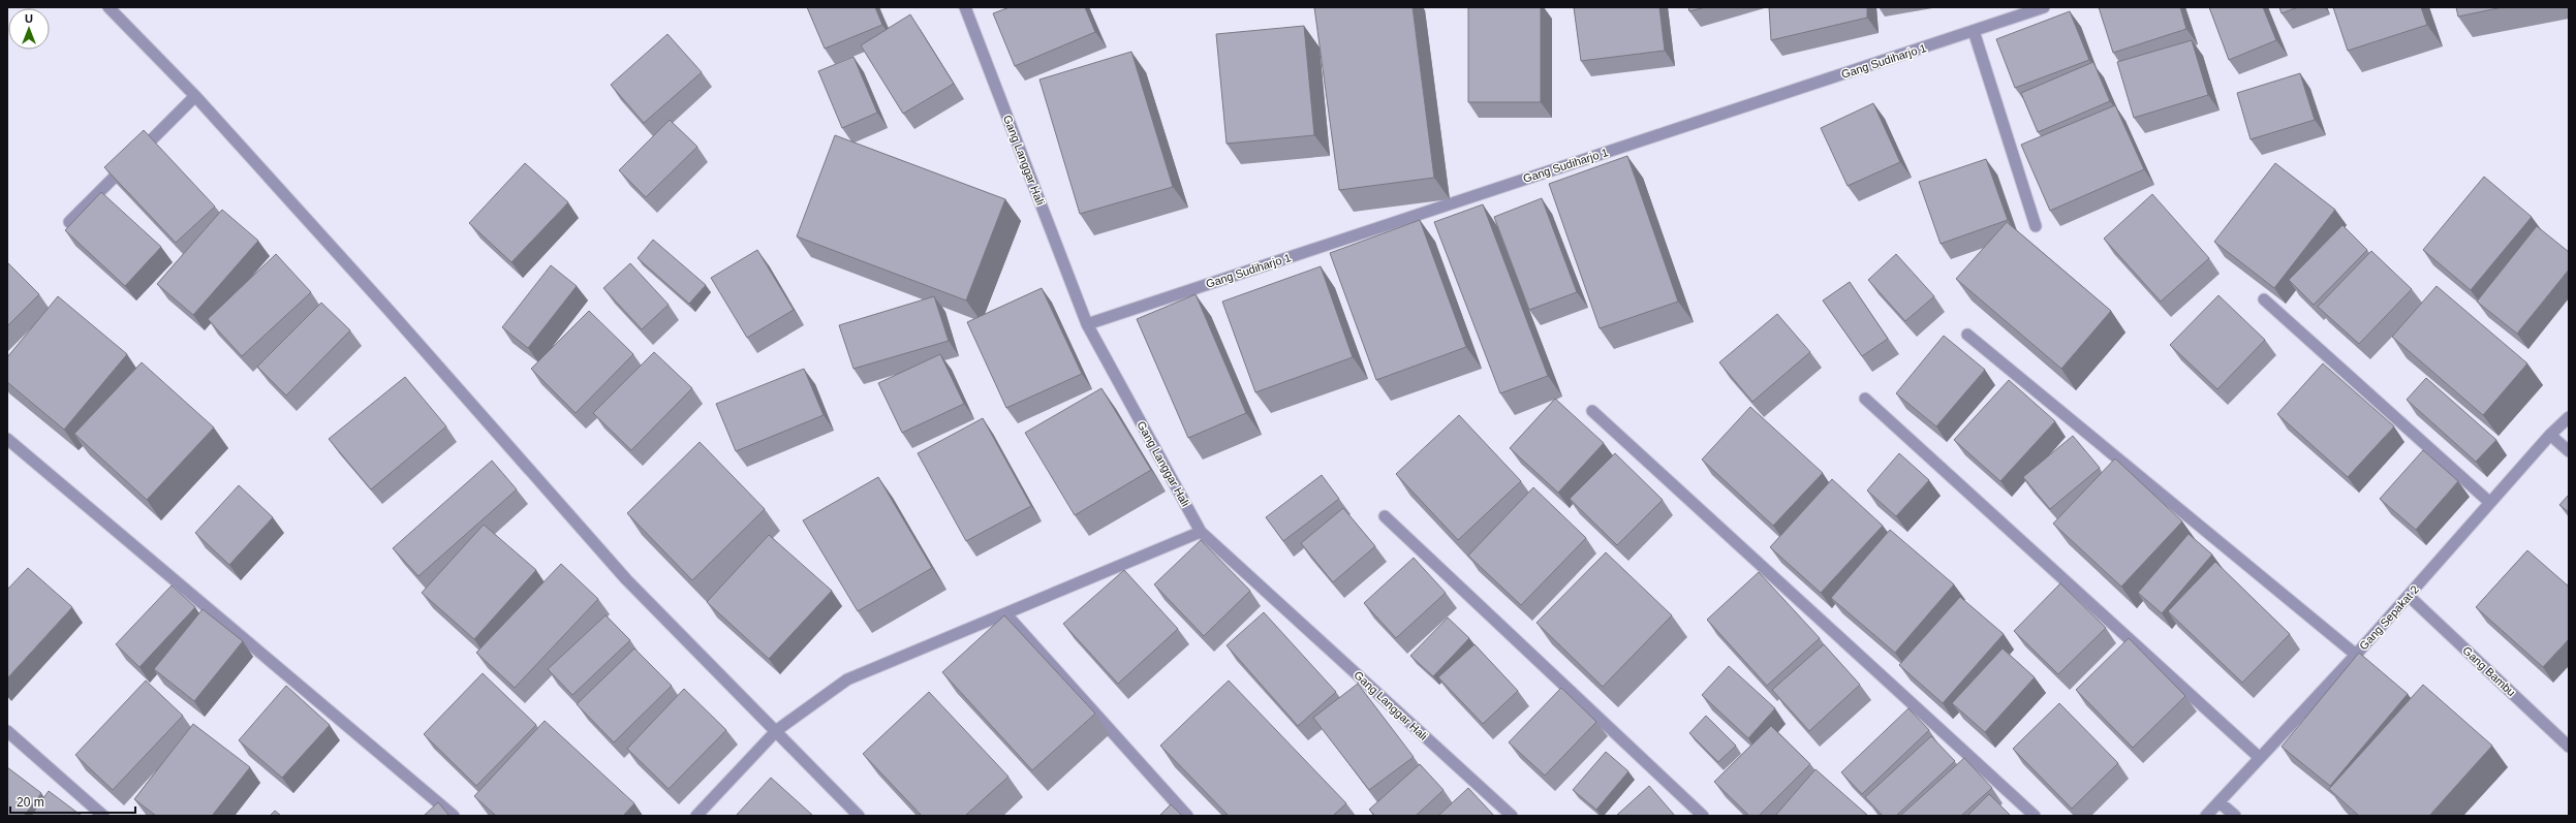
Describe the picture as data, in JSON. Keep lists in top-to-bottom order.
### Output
{
  "streets": {
    "street": [
      "Gang Sudiharjo 1",
      "Gang Langgar Hali",
      "Gang Sepakat 2",
      "Gang Bambu"
    ]
  },
  "crossings": [
    ["Gang Sudiharjo 1", "Gang Langgar Hali"],
    ["Gang Sepakat 2", "Gang Bambu"]
  ],
  "scale_bar": "20 m",
  "north": "top"
}
